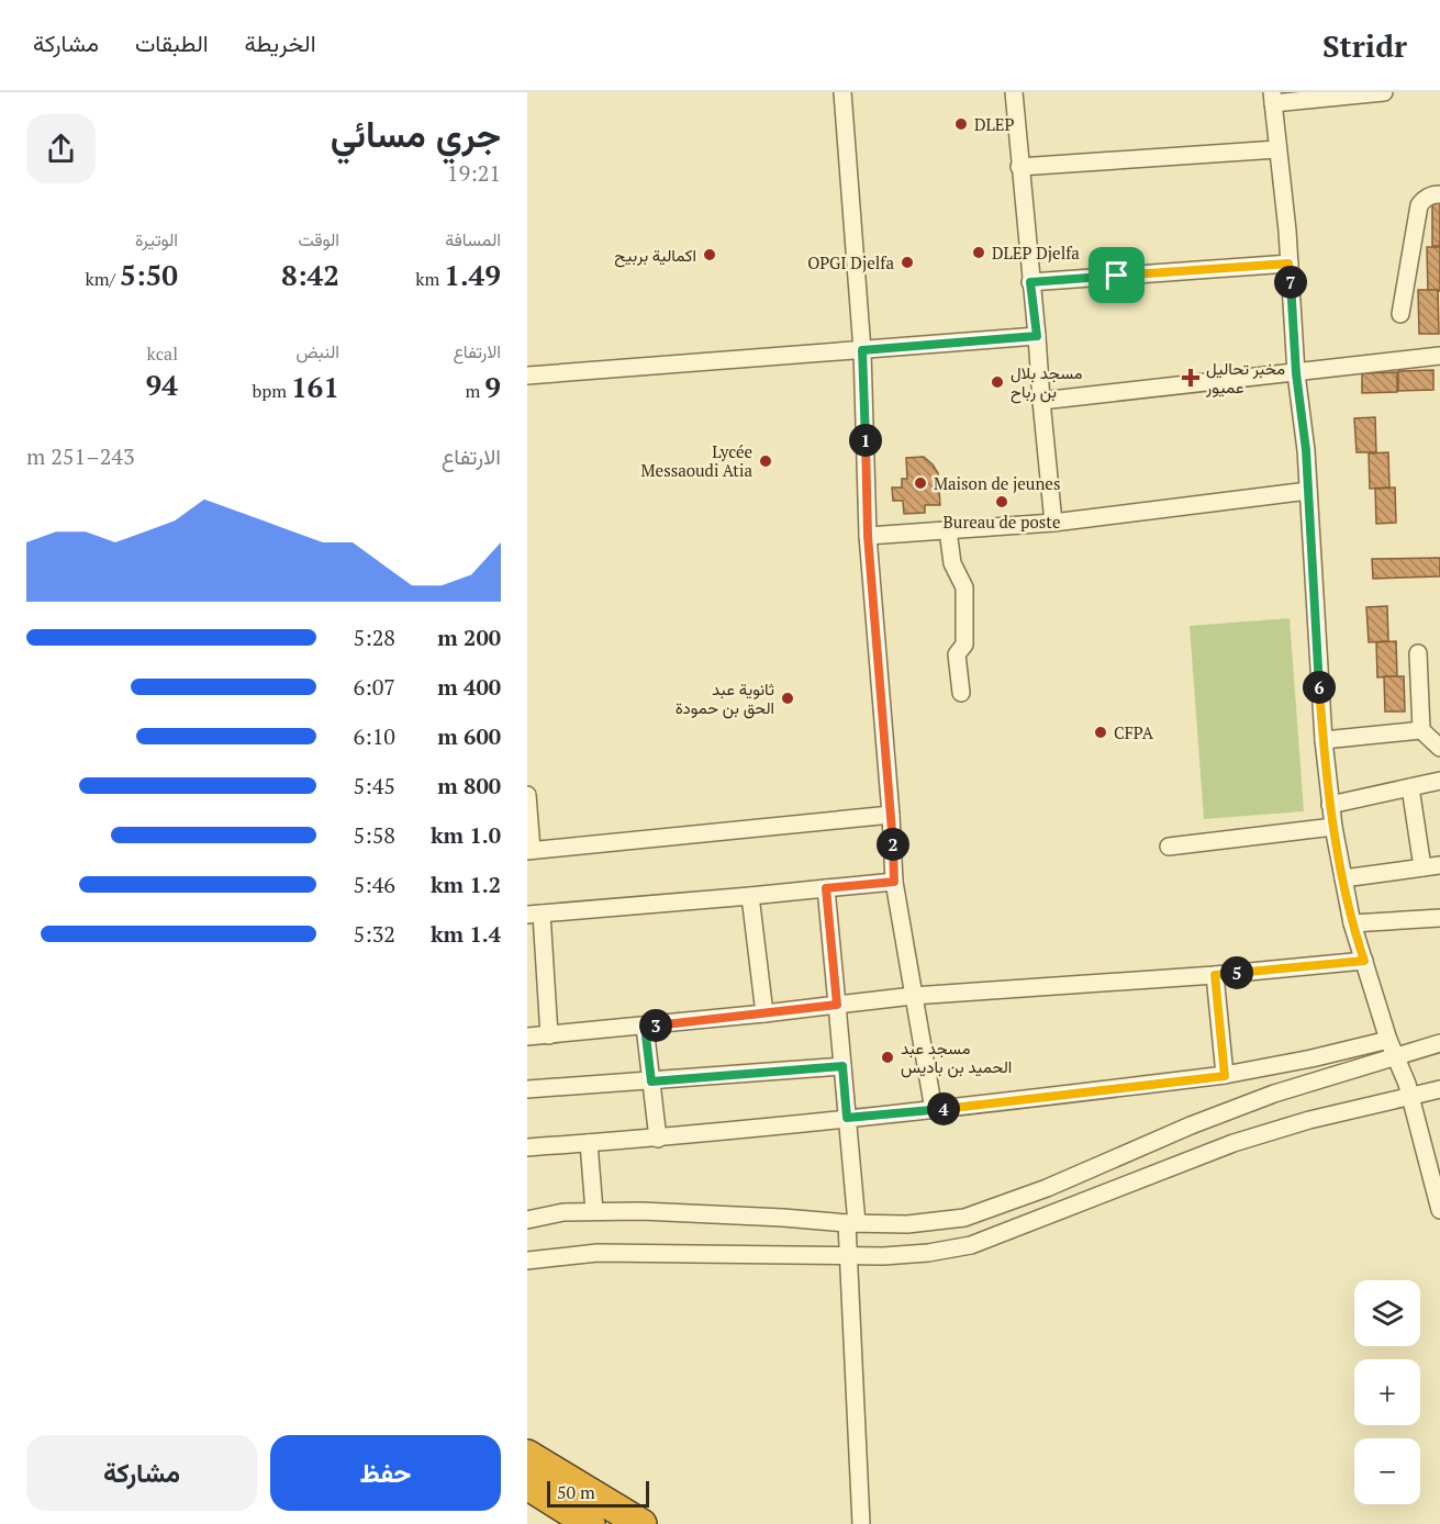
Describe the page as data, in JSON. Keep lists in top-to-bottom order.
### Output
{
  "places": {
    "other": [
      "DLEP",
      "DLEP Djelfa",
      "اكمالية بربيح",
      "OPGI Djelfa",
      "مسجد بلال بن رباح",
      "Lycée Messaoudi Atia",
      "Maison de jeunes",
      "Bureau de poste",
      "ثانوية عبد الحق بن حمودة",
      "CFPA",
      "مسجد عبد الحميد بن باديس"
    ],
    "health": ["مخبر تحاليل عميور"]
  },
  "scale_bar": "50 m",
  "page": {
    "header": "Stridr",
    "nav": ["الخريطة", "الطبقات", "مشاركة"],
    "heading": ["جري مسائي", "19:21"],
    "stats": [
      ["المسافة", "1.49 km"],
      ["الوقت", "8:42"],
      ["الوتيرة", "5:50 /km"],
      ["الارتفاع", "9 m"],
      ["النبض", "161 bpm"],
      ["kcal", "94"]
    ],
    "pins": [
      "7",
      "1",
      "6",
      "2",
      "5",
      "3",
      "4"
    ],
    "chart": ["الارتفاع", "243–251 m"],
    "list": [
      {
        "name": "200 m",
        "note": "5:28"
      },
      {
        "name": "400 m",
        "note": "6:07"
      },
      {
        "name": "600 m",
        "note": "6:10"
      },
      {
        "name": "800 m",
        "note": "5:45"
      },
      {
        "name": "1.0 km",
        "note": "5:58"
      },
      {
        "name": "1.2 km",
        "note": "5:46"
      },
      {
        "name": "1.4 km",
        "note": "5:32"
      }
    ],
    "map_buttons": ["+", "−"],
    "buttons": ["حفظ", "مشاركة"],
    "scale": "50 m"
  }
}
